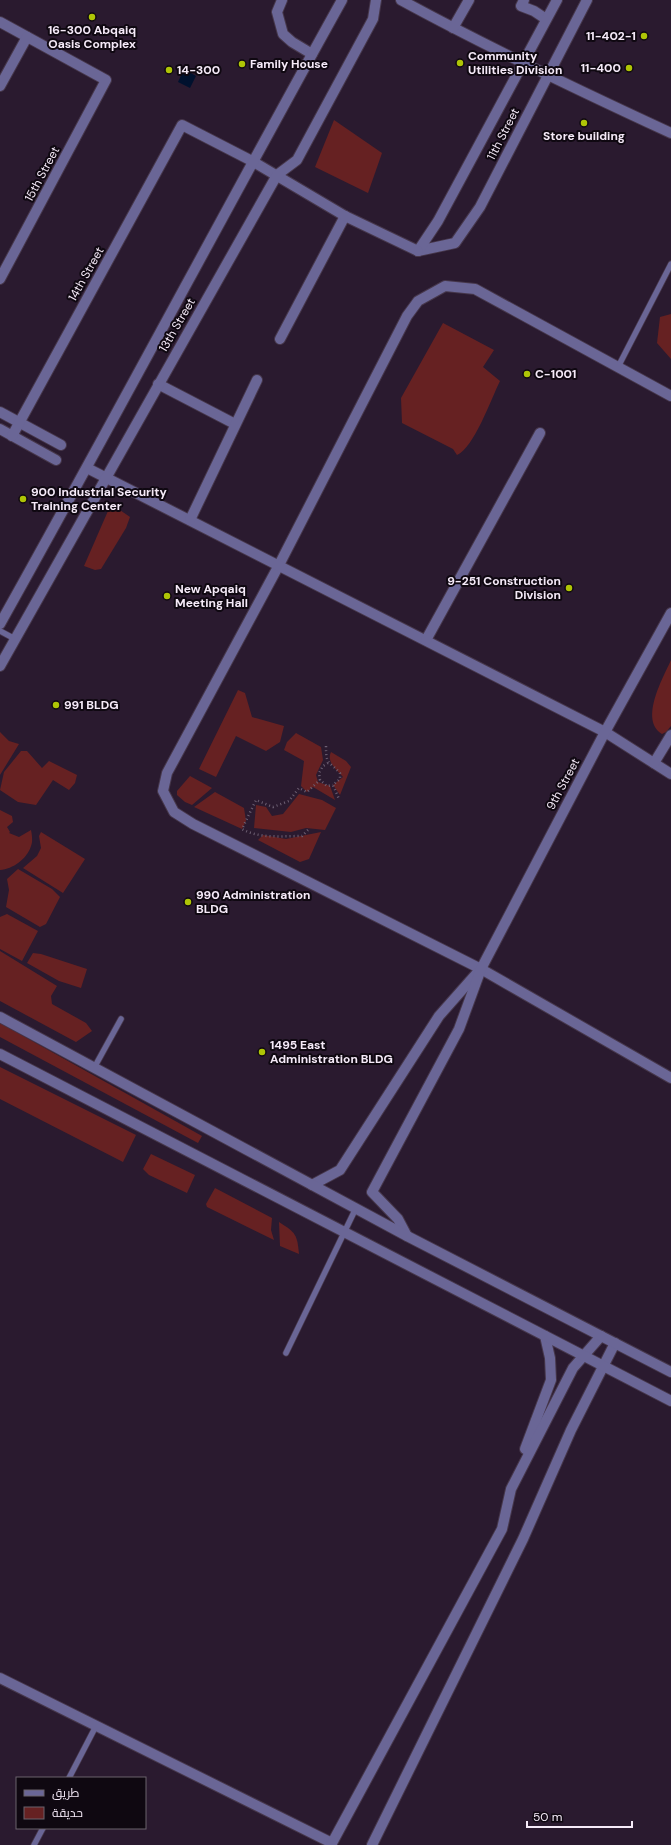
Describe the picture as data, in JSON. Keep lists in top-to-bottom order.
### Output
{
  "streets": {
    "street": [
      "11th Street",
      "15th Street",
      "14th Street",
      "13th Street",
      "9th Street"
    ]
  },
  "crossings": [
    ["14th Street", "13th Street"]
  ],
  "places": [
    "16-300 Abqaiq Oasis Complex",
    "11-402-1",
    "Community Utilities Division",
    "Family House",
    "11-400",
    "14-300",
    "Store building",
    "C-1001",
    "900 Industrial Security Training Center",
    "9-251 Construction Division",
    "New Apqaiq Meeting Hall",
    "991 BLDG",
    "990 Administration BLDG",
    "1495 East Administration BLDG"
  ],
  "legend": ["طريق", "حديقة"],
  "scale_bar": "50 m"
}
